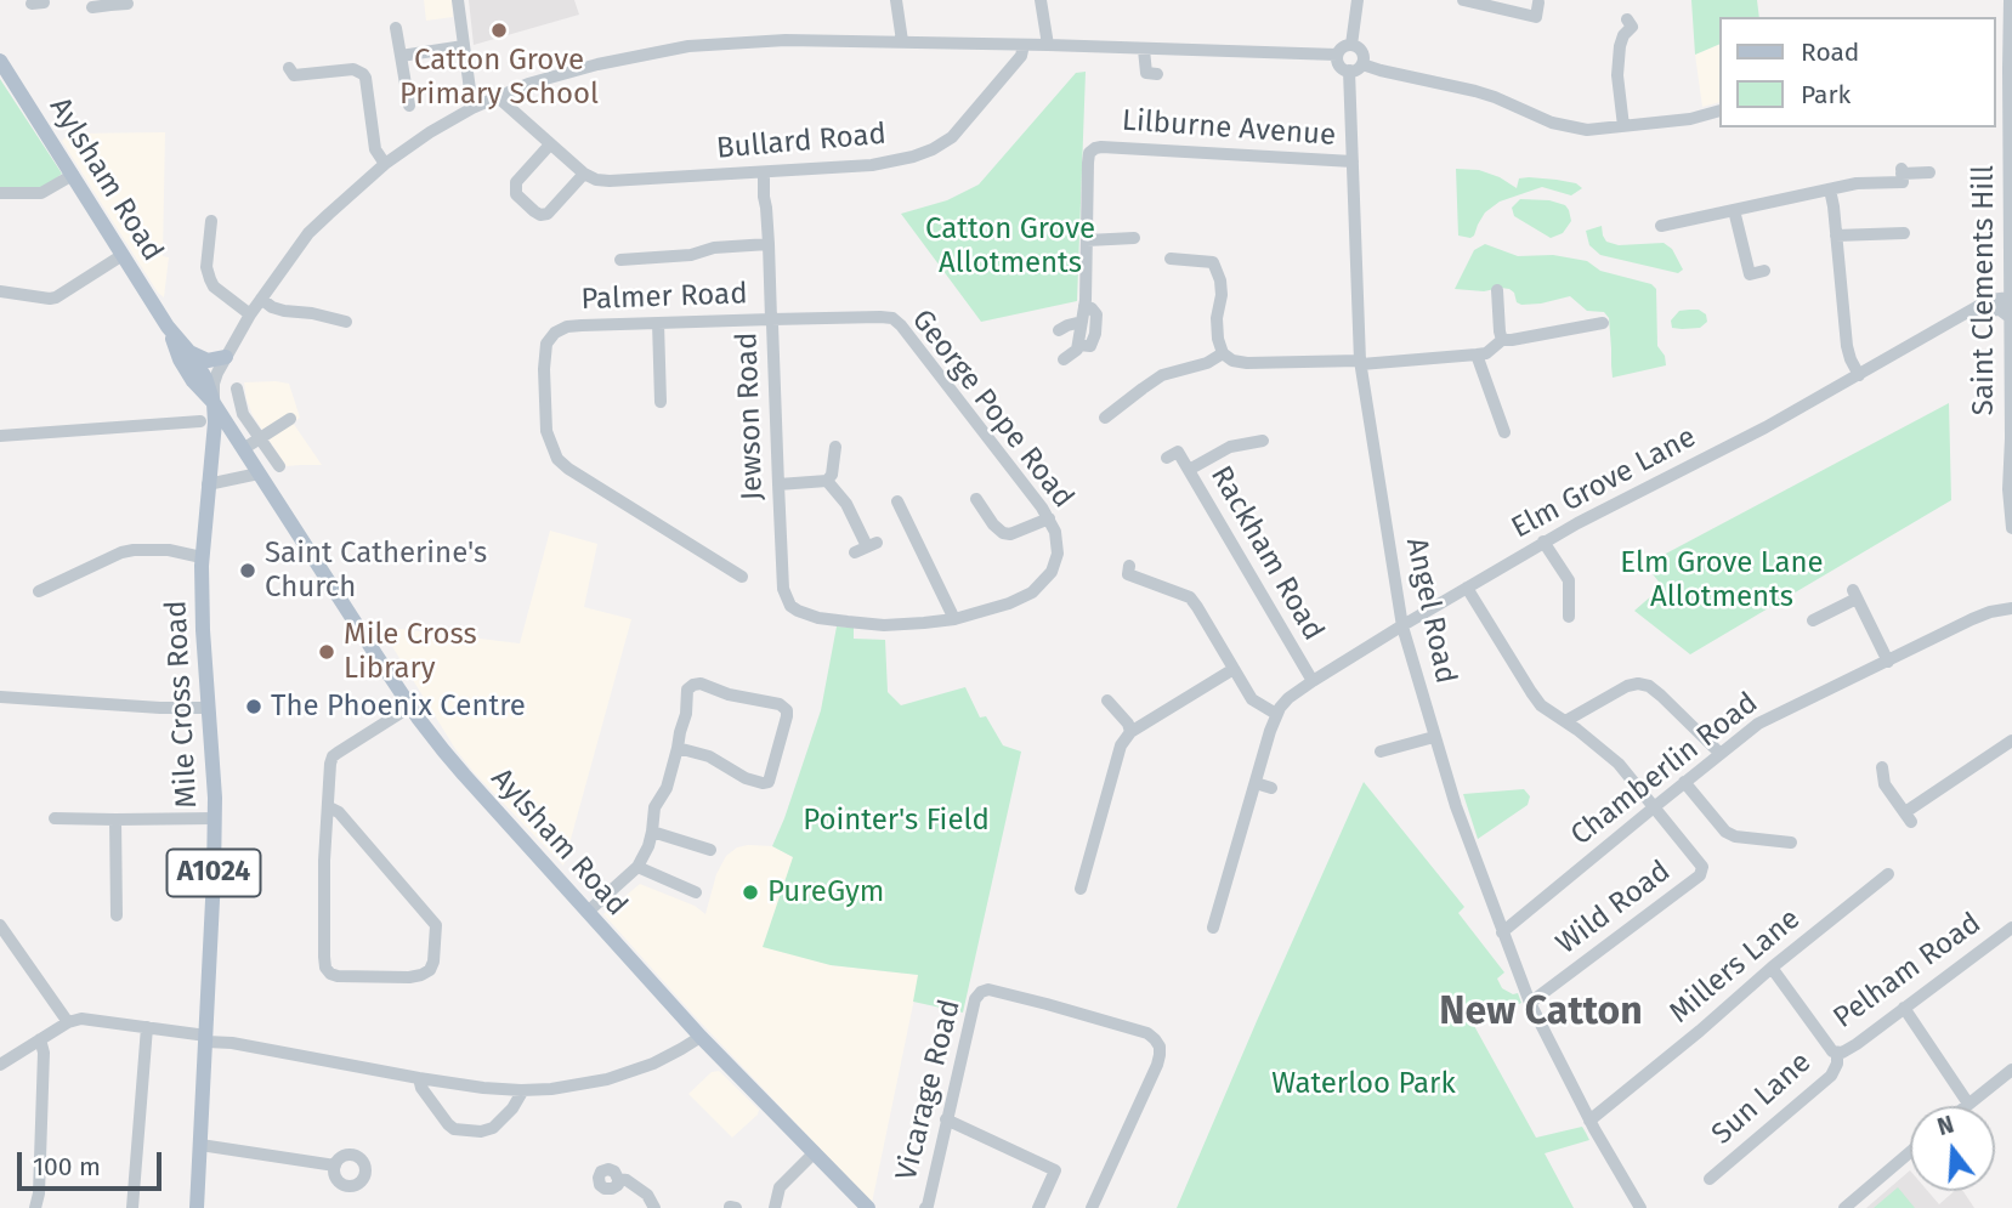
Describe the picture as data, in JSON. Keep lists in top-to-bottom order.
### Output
{
  "streets": {
    "main road": ["Aylsham Road", "Mile Cross Road", "A1024"],
    "street": [
      "Lilburne Avenue",
      "Bullard Road",
      "Saint Clements Hill",
      "Palmer Road",
      "George Pope Road",
      "Jewson Road",
      "Elm Grove Lane",
      "Rackham Road",
      "Angel Road",
      "Chamberlin Road",
      "Wild Road",
      "Millers Lane",
      "Pelham Road",
      "Vicarage Road",
      "Sun Lane"
    ]
  },
  "crossings": [
    ["Lilburne Avenue", "Angel Road"],
    ["Bullard Road", "Jewson Road"],
    ["Aylsham Road", "Mile Cross Road"],
    ["Saint Clements Hill", "Elm Grove Lane"],
    ["Palmer Road", "George Pope Road"],
    ["Palmer Road", "Jewson Road"],
    ["George Pope Road", "Jewson Road"],
    ["Elm Grove Lane", "Rackham Road"],
    ["Elm Grove Lane", "Angel Road"],
    ["Angel Road", "Chamberlin Road"],
    ["Angel Road", "Wild Road"],
    ["Angel Road", "Millers Lane"],
    ["Chamberlin Road", "Wild Road"],
    ["Millers Lane", "Pelham Road"],
    ["Pelham Road", "Sun Lane"]
  ],
  "districts": ["New Catton"],
  "parks": [
    "Catton Grove Allotments",
    "Elm Grove Lane Allotments",
    "Pointer's Field",
    "Waterloo Park"
  ],
  "places": [
    "Catton Grove Primary School",
    "Saint Catherine's Church",
    "Mile Cross Library",
    "The Phoenix Centre",
    "PureGym"
  ],
  "legend": ["Road", "Park"],
  "scale_bar": "100 m",
  "north": "top"
}
